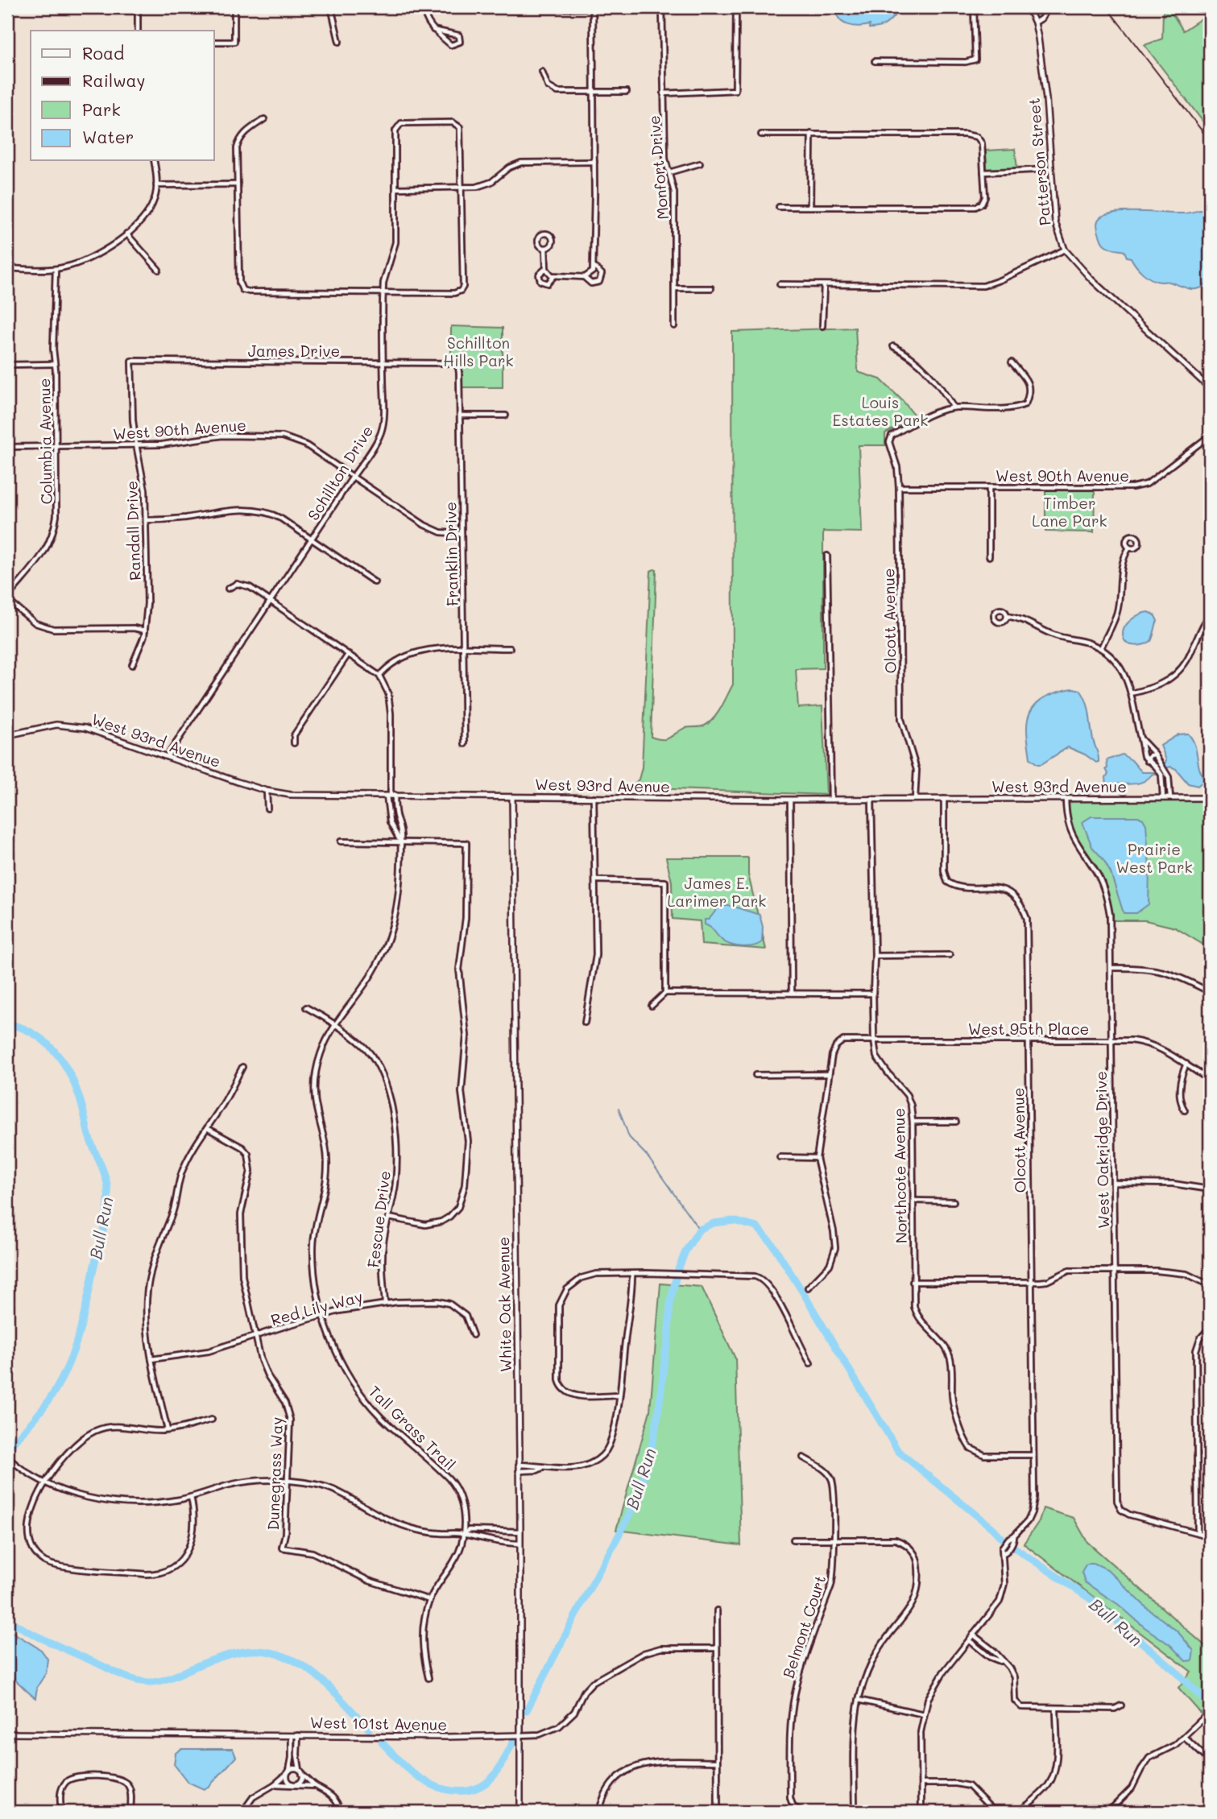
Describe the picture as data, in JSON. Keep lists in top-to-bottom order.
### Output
{
  "streets": {
    "street": [
      "Patterson Street",
      "Monfort Drive",
      "James Drive",
      "West 90th Avenue",
      "Columbia Avenue",
      "Schillton Drive",
      "Randall Drive",
      "Franklin Drive",
      "Olcott Avenue",
      "West 93rd Avenue",
      "West 95th Place",
      "West Oakridge Drive",
      "Northcote Avenue",
      "Fescue Drive",
      "White Oak Avenue",
      "Red Lily Way",
      "Tall Grass Trail",
      "Dunegrass Way",
      "Belmont Court",
      "West 101st Avenue"
    ]
  },
  "crossings": [
    ["James Drive", "Schillton Drive"],
    ["James Drive", "Randall Drive"],
    ["James Drive", "Franklin Drive"],
    ["West 90th Avenue", "Columbia Avenue"],
    ["West 90th Avenue", "Schillton Drive"],
    ["West 90th Avenue", "Randall Drive"],
    ["West 90th Avenue", "Franklin Drive"],
    ["West 90th Avenue", "Olcott Avenue"],
    ["Schillton Drive", "West 93rd Avenue"],
    ["Olcott Avenue", "West 93rd Avenue"],
    ["Olcott Avenue", "West 95th Place"],
    ["Olcott Avenue", "Northcote Avenue"],
    ["West 93rd Avenue", "West Oakridge Drive"],
    ["West 93rd Avenue", "Northcote Avenue"],
    ["West 93rd Avenue", "White Oak Avenue"],
    ["West 93rd Avenue", "Tall Grass Trail"],
    ["West 95th Place", "West Oakridge Drive"],
    ["West 95th Place", "Northcote Avenue"],
    ["Fescue Drive", "Red Lily Way"],
    ["Fescue Drive", "Tall Grass Trail"],
    ["White Oak Avenue", "West 101st Avenue"],
    ["Red Lily Way", "Tall Grass Trail"],
    ["Red Lily Way", "Dunegrass Way"],
    ["Tall Grass Trail", "Dunegrass Way"]
  ],
  "water": ["Bull Run"],
  "parks": [
    "Schillton Hills Park",
    "Louis Estates Park",
    "Timber Lane Park",
    "Prairie West Park",
    "James E. Larimer Park"
  ],
  "legend": [
    "Road",
    "Railway",
    "Park",
    "Water"
  ]
}
